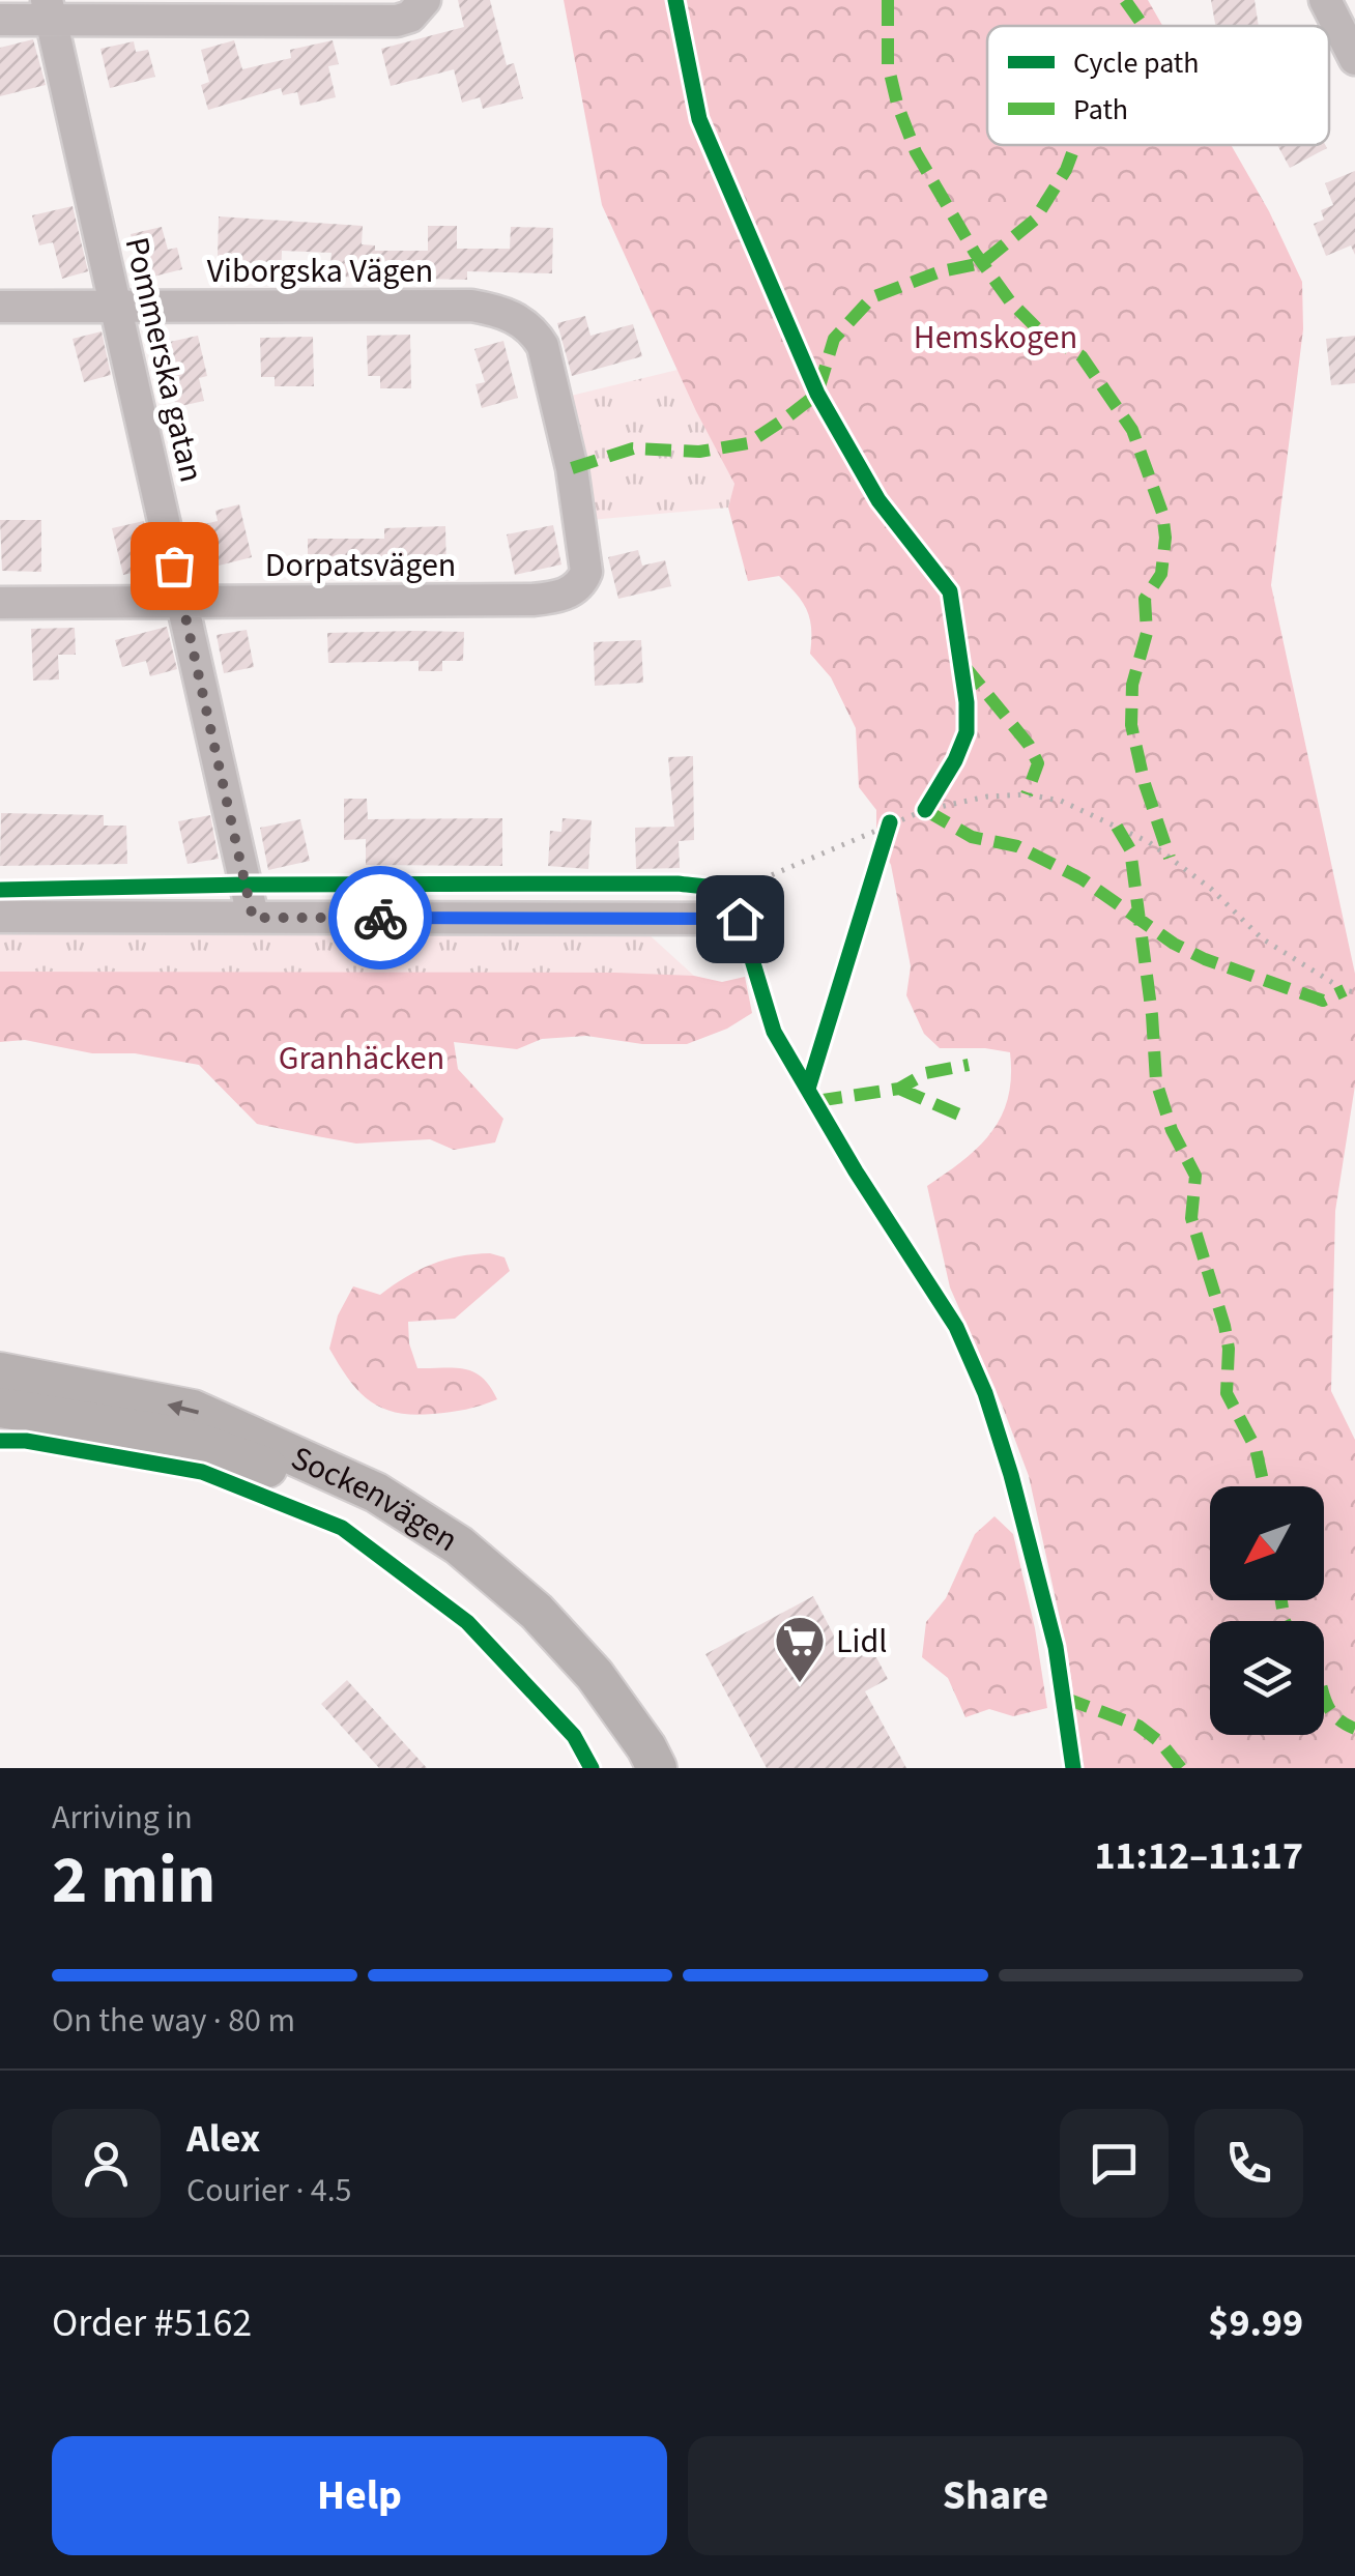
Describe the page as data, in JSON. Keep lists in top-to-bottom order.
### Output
{
  "streets": {
    "main road": ["Sockenvägen"],
    "street": ["Viborgska Vägen", "Pommerska gatan", "Dorpatsvägen"]
  },
  "crossings": [
    ["Viborgska Vägen", "Pommerska gatan"],
    ["Viborgska Vägen", "Dorpatsvägen"],
    ["Pommerska gatan", "Dorpatsvägen"]
  ],
  "parks": ["Hemskogen", "Granhäcken"],
  "places": {
    "supermarket": ["Lidl"]
  },
  "legend": ["Cycle path", "Path"],
  "north": "bottom left",
  "page": {
    "heading": ["2 min", "Arriving in", "11:12–11:17"],
    "panel": [
      "Alex",
      "Courier · 4.5",
      "Order #5162",
      "$9.99"
    ],
    "bar": "On the way · 80 m",
    "buttons": ["Help", "Share"]
  }
}
